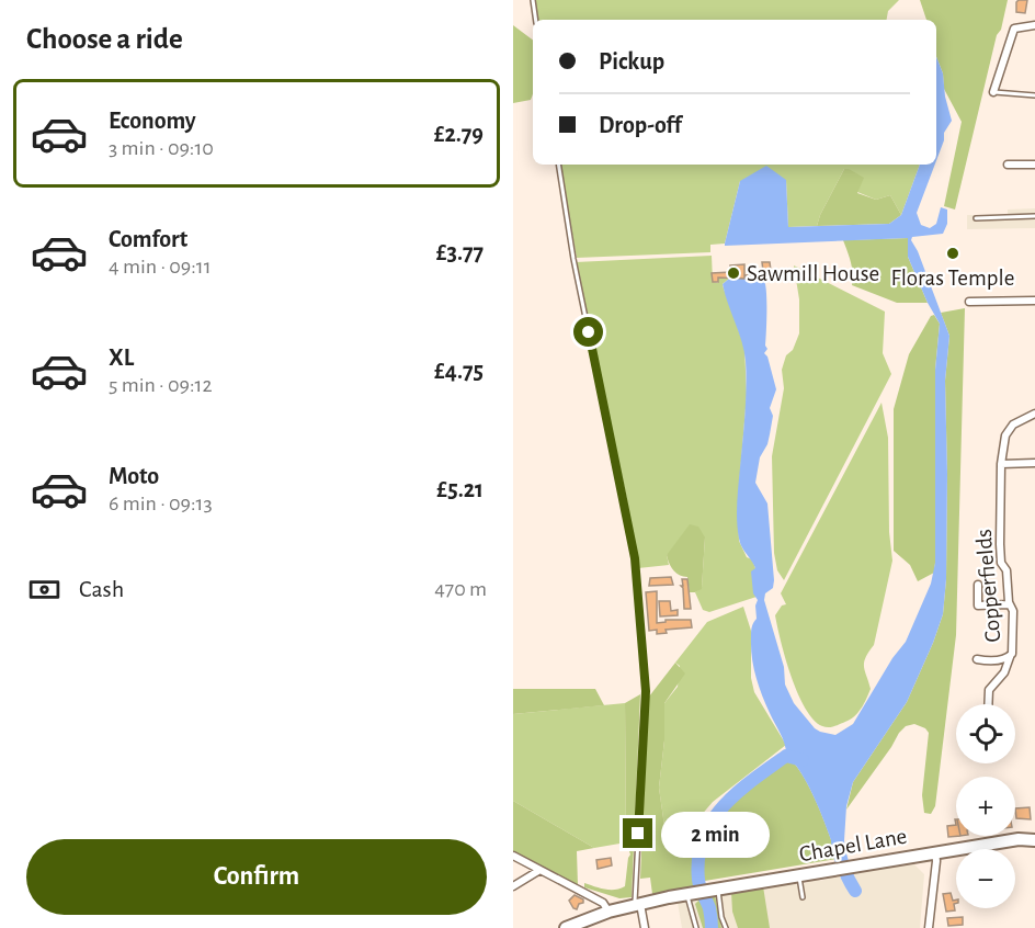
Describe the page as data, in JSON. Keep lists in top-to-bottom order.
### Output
{
  "streets": {
    "highway": ["Chapel Lane"],
    "street": ["Copperfields"]
  },
  "places": ["Floras Temple", "Sawmill House"],
  "page": {
    "heading": "Choose a ride",
    "banner": ["Pickup", "Drop-off"],
    "list": [
      {
        "name": "Economy",
        "note": "3 min · 09:10",
        "value": "£2.79"
      },
      {
        "name": "Comfort",
        "note": "4 min · 09:11",
        "value": "£3.77"
      },
      {
        "name": "XL",
        "note": "5 min · 09:12",
        "value": "£4.75"
      },
      {
        "name": "Moto",
        "note": "6 min · 09:13",
        "value": "£5.21"
      }
    ],
    "pay": ["Cash", "470 m"],
    "map_buttons": ["+", "−"],
    "bubble": "2 min",
    "buttons": "Confirm"
  }
}
